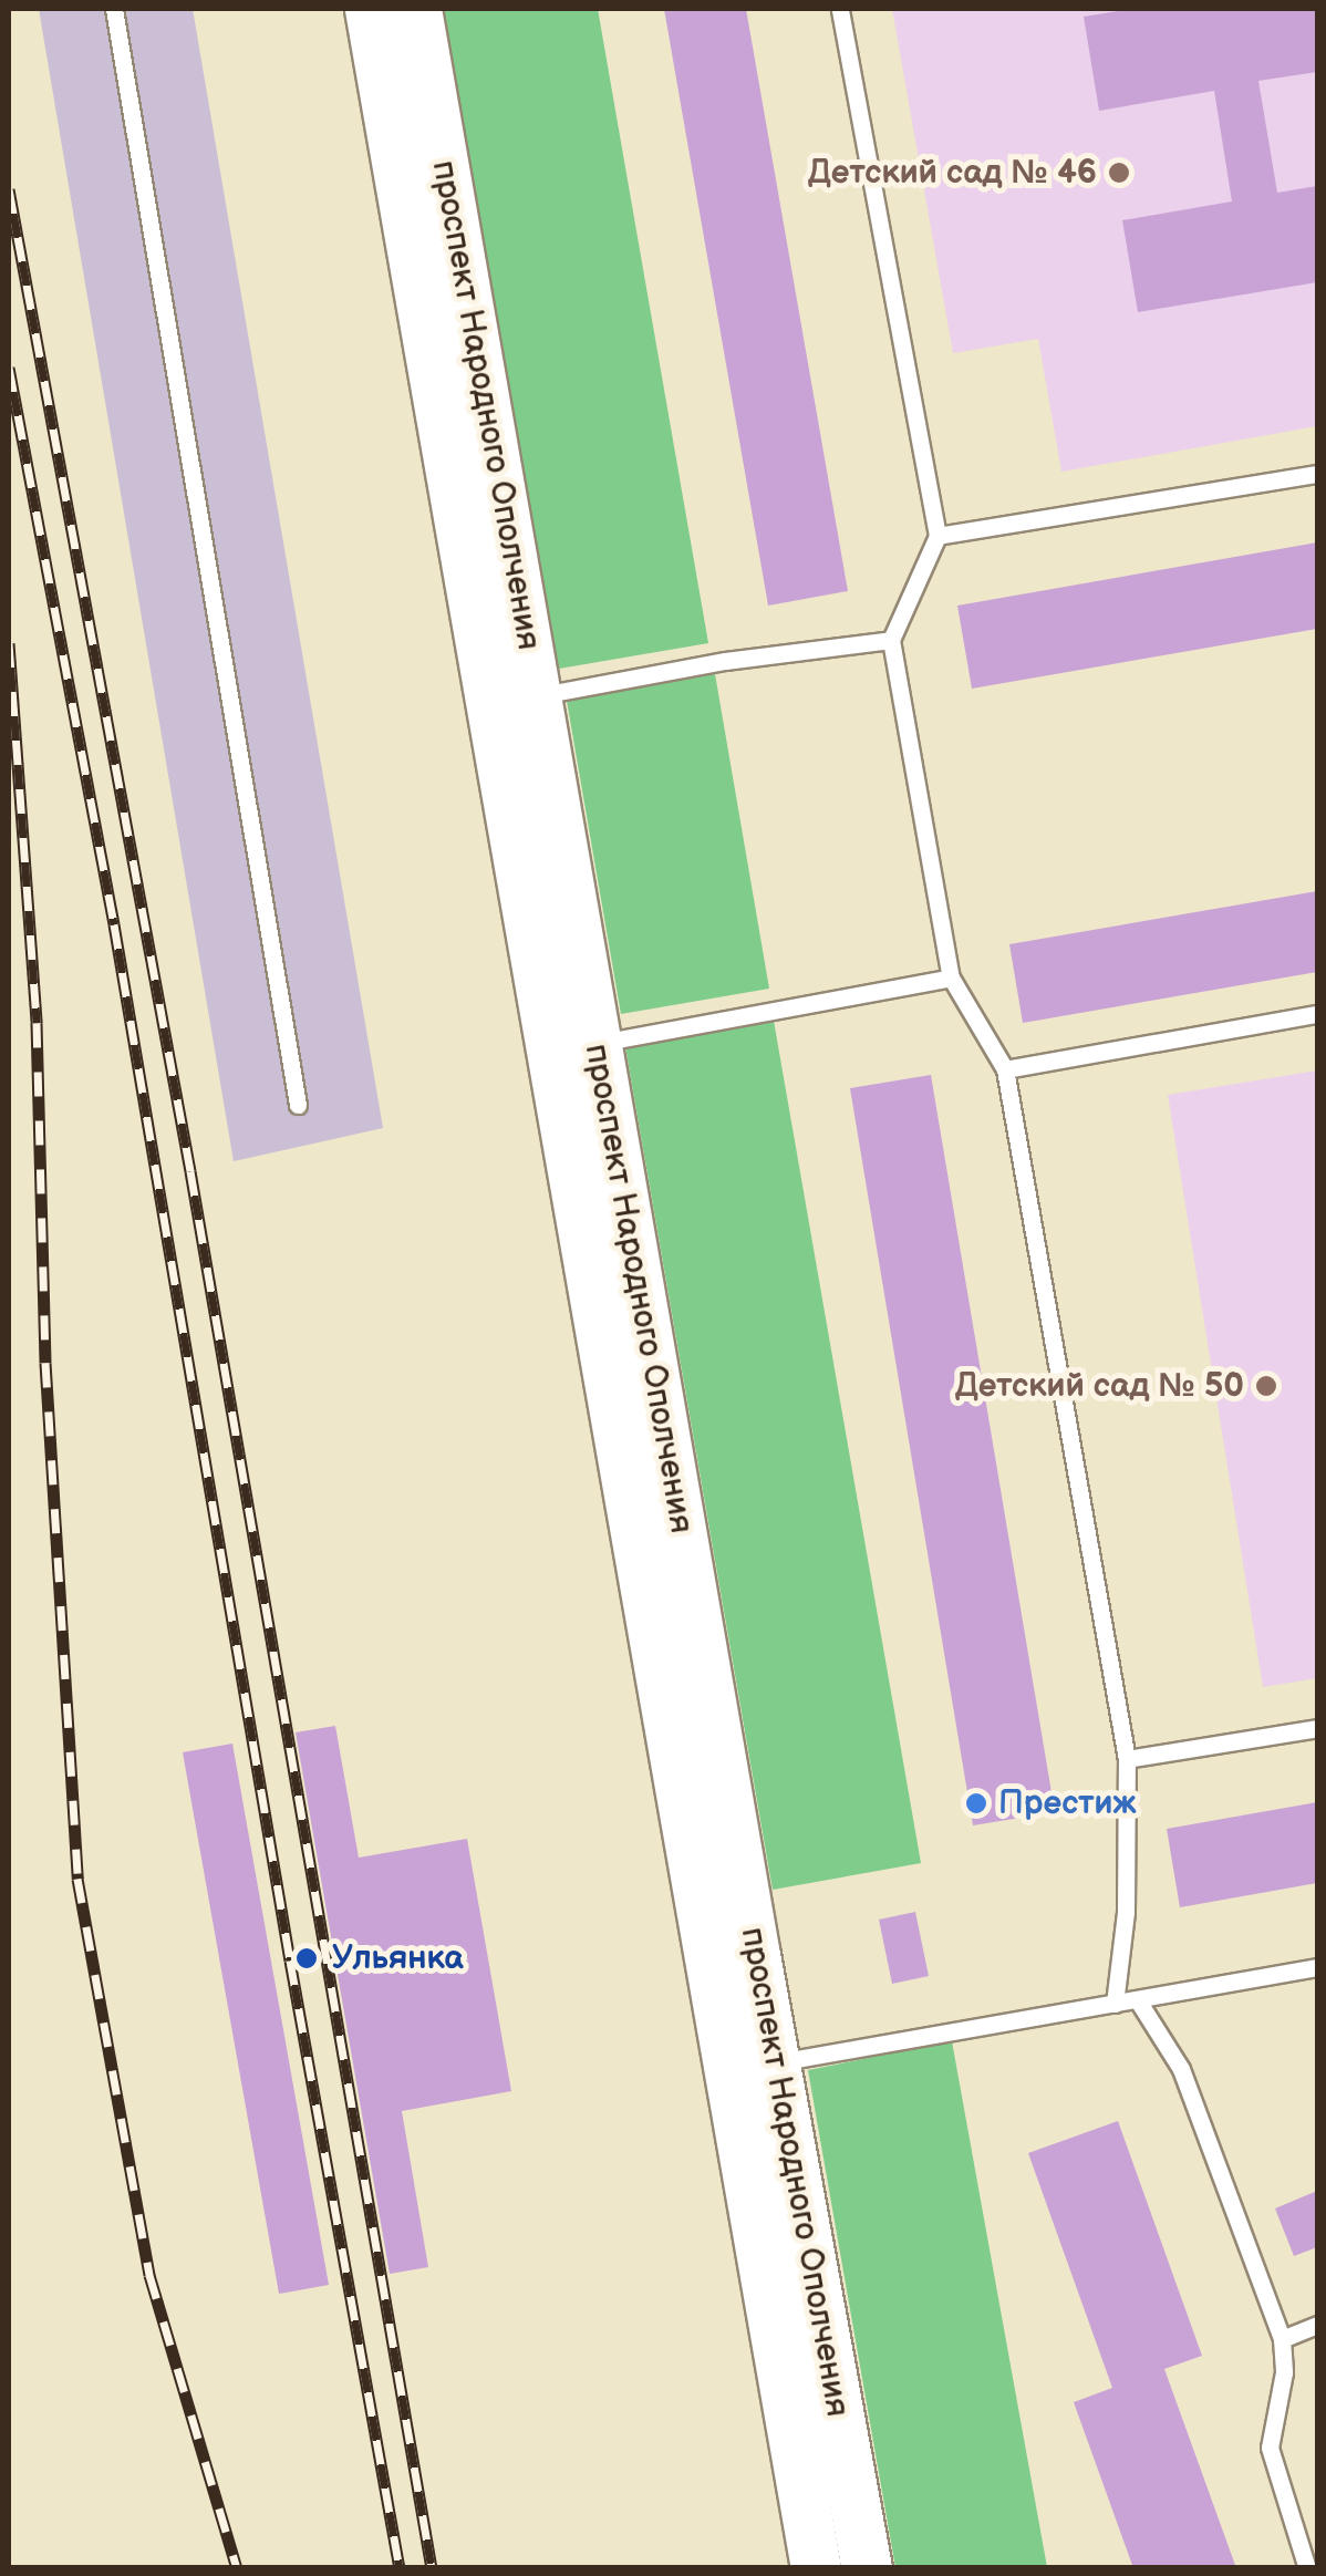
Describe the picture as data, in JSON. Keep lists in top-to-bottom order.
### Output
{
  "streets": {
    "main road": ["проспект Народного Ополчения"]
  },
  "places": [
    "Детский сад № 46",
    "Детский сад № 50",
    "Престиж",
    "Ульянка"
  ]
}
